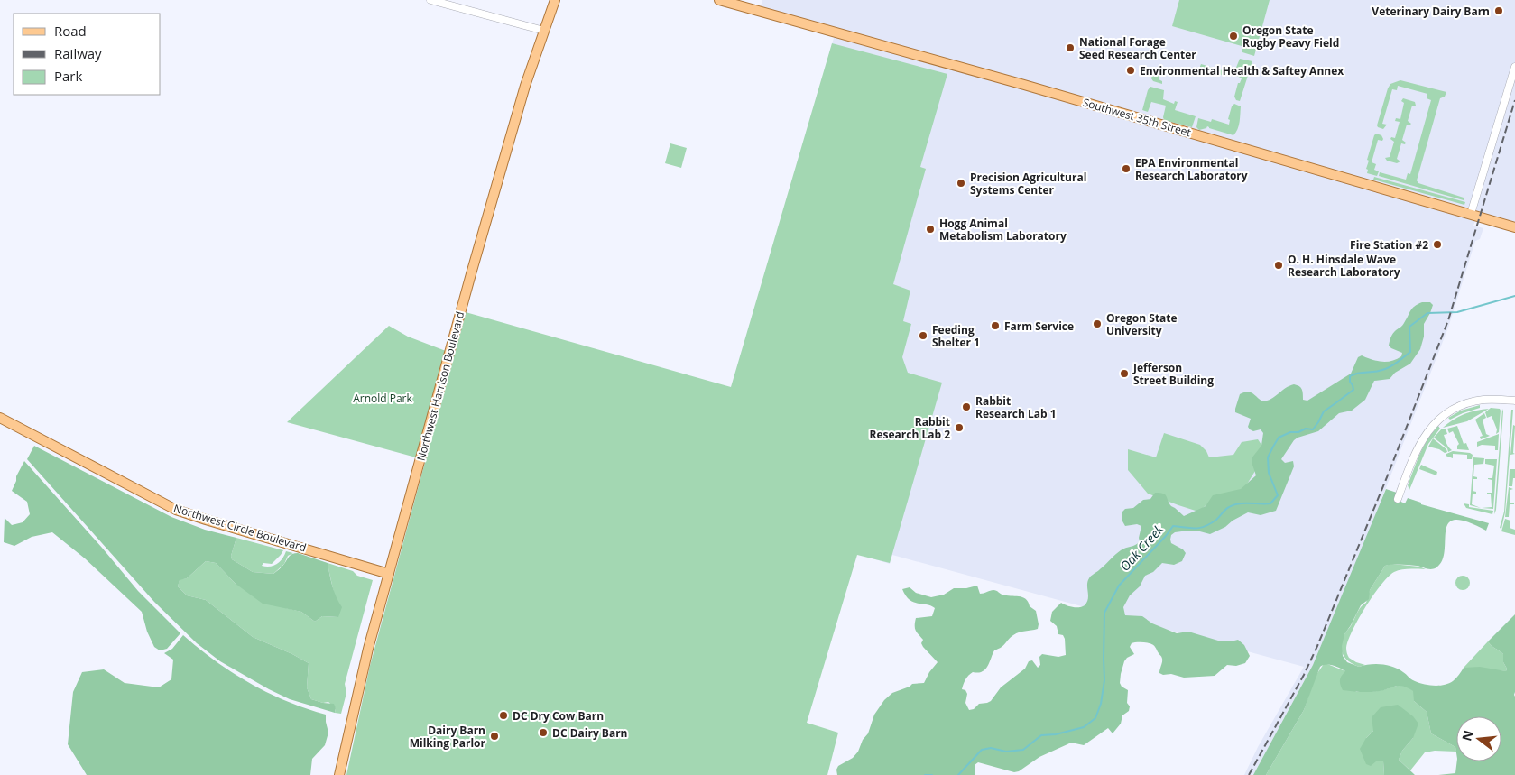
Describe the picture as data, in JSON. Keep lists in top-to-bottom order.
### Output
{
  "streets": {
    "main road": ["Southwest 35th Street", "Northwest Harrison Boulevard", "Northwest Circle Boulevard"]
  },
  "crossings": [
    ["Northwest Harrison Boulevard", "Northwest Circle Boulevard"]
  ],
  "water": ["Oak Creek"],
  "parks": ["Arnold Park"],
  "places": [
    "Veterinary Dairy Barn",
    "Oregon State Rugby Peavy Field",
    "National Forage Seed Research Center",
    "Environmental Health & Saftey Annex",
    "EPA Environmental Research Laboratory",
    "Precision Agricultural Systems Center",
    "Hogg Animal Metabolism Laboratory",
    "Fire Station #2",
    "O. H. Hinsdale Wave Research Laboratory",
    "Oregon State University",
    "Farm Service",
    "Feeding Shelter 1",
    "Jefferson Street Building",
    "Rabbit Research Lab 1",
    "Rabbit Research Lab 2",
    "DC Dry Cow Barn",
    "DC Dairy Barn",
    "Dairy Barn Milking Parlor"
  ],
  "legend": ["Road", "Railway", "Park"],
  "north": "left"
}
